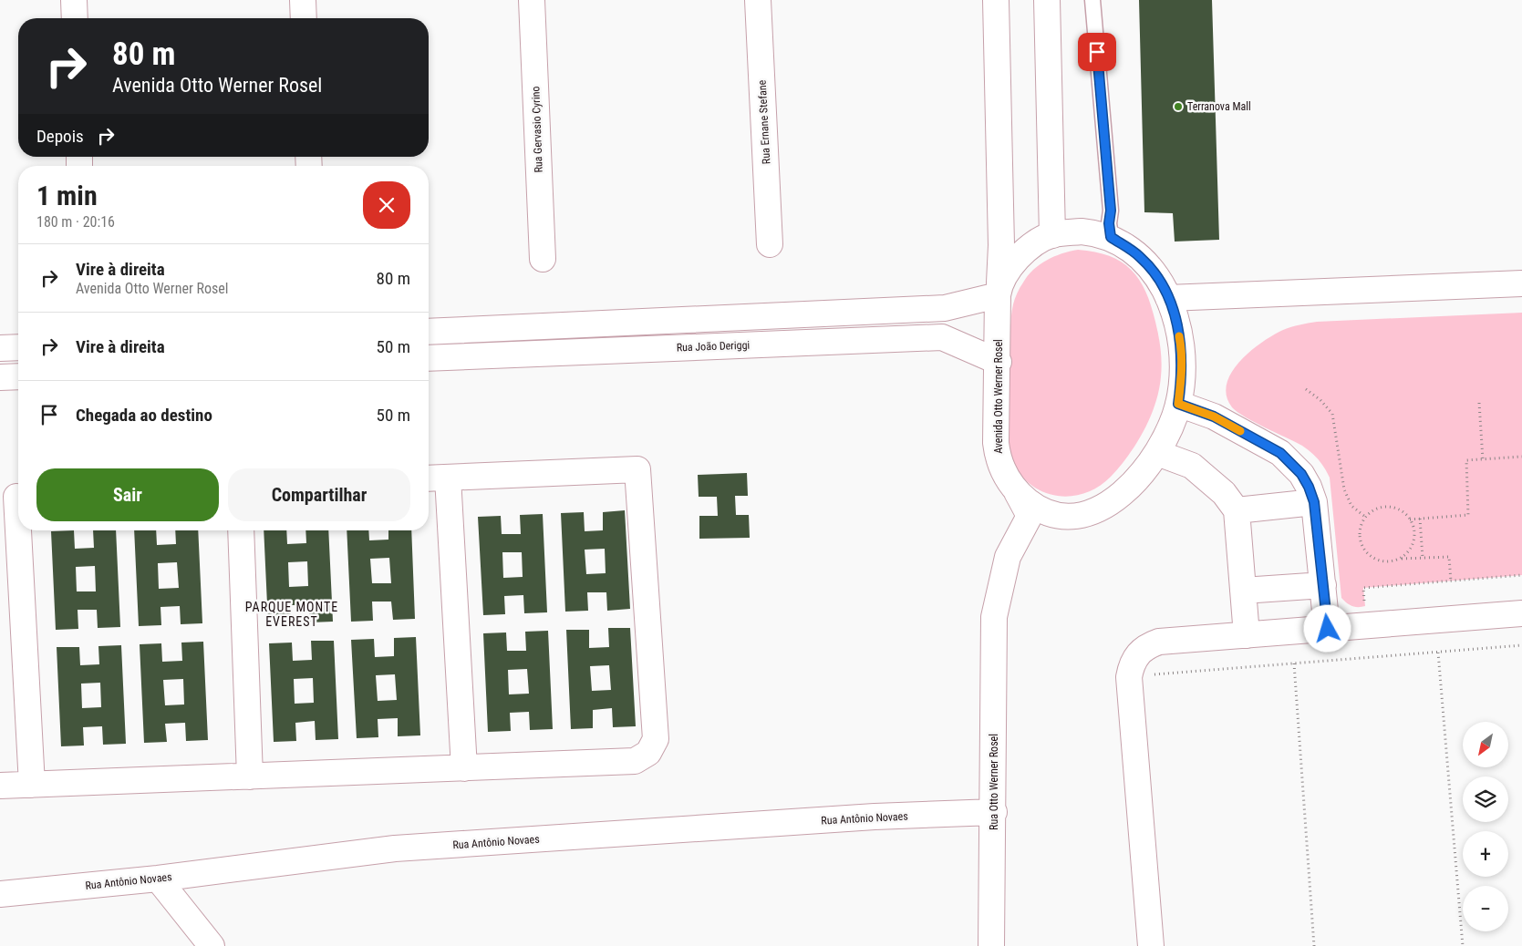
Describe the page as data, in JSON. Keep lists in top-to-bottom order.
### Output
{
  "streets": {
    "street": [
      "Rua Ernane Stefane",
      "Rua Gervasio Cyrino",
      "Rua João Deriggi",
      "Avenida Otto Werner Rosel",
      "Rua Otto Werner Rosel",
      "Rua Antônio Novaes"
    ]
  },
  "crossings": [
    ["Rua João Deriggi", "Avenida Otto Werner Rosel"],
    ["Avenida Otto Werner Rosel", "Rua Otto Werner Rosel"],
    ["Rua Otto Werner Rosel", "Rua Antônio Novaes"]
  ],
  "districts": ["PARQUE MONTE EVEREST"],
  "places": ["Terranova Mall"],
  "north": "bottom left",
  "page": {
    "turn": ["80 m", "Avenida Otto Werner Rosel"],
    "then": "Depois",
    "heading": ["1 min", "180 m · 20:16"],
    "list": [
      {
        "name": "Vire à direita",
        "note": "Avenida Otto Werner Rosel",
        "value": "80 m"
      },
      {
        "name": "Vire à direita",
        "value": "50 m"
      },
      {
        "name": "Chegada ao destino",
        "value": "50 m"
      }
    ],
    "buttons": ["Sair", "Compartilhar"],
    "map_buttons": ["+", "−"]
  }
}
